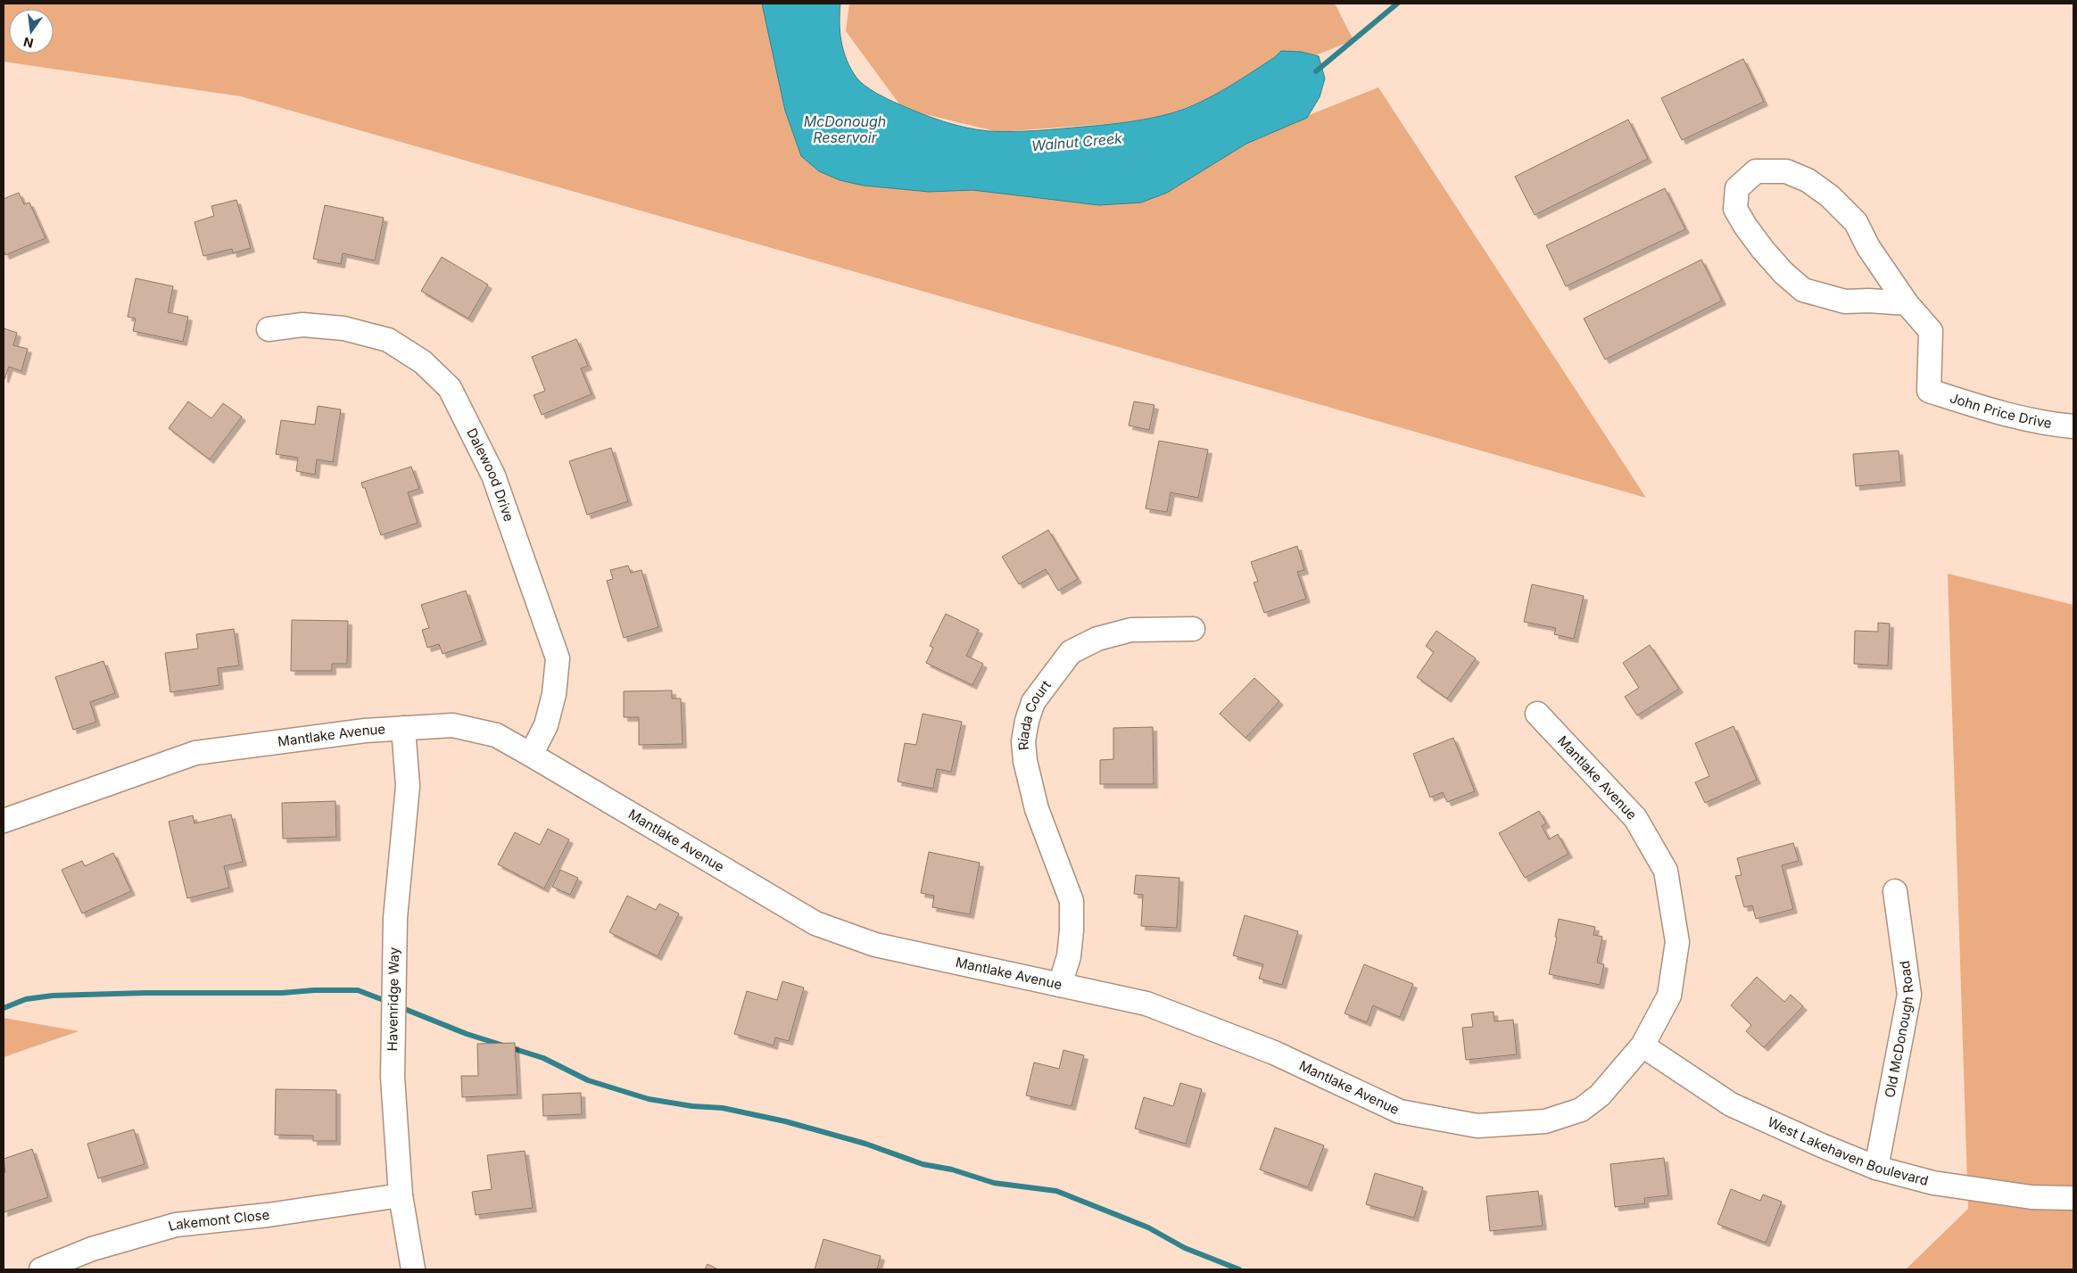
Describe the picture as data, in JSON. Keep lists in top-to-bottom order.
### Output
{
  "streets": {
    "street": [
      "John Price Drive",
      "Dalewood Drive",
      "Riada Court",
      "Mantlake Avenue",
      "Havenridge Way",
      "Old McDonough Road",
      "West Lakehaven Boulevard",
      "Lakemont Close"
    ]
  },
  "crossings": [
    ["Dalewood Drive", "Mantlake Avenue"],
    ["Riada Court", "Mantlake Avenue"],
    ["Mantlake Avenue", "Havenridge Way"],
    ["Mantlake Avenue", "West Lakehaven Boulevard"],
    ["Havenridge Way", "Lakemont Close"],
    ["Old McDonough Road", "West Lakehaven Boulevard"]
  ],
  "water": ["McDonough Reservoir", "Walnut Creek"],
  "north": "bottom"
}
